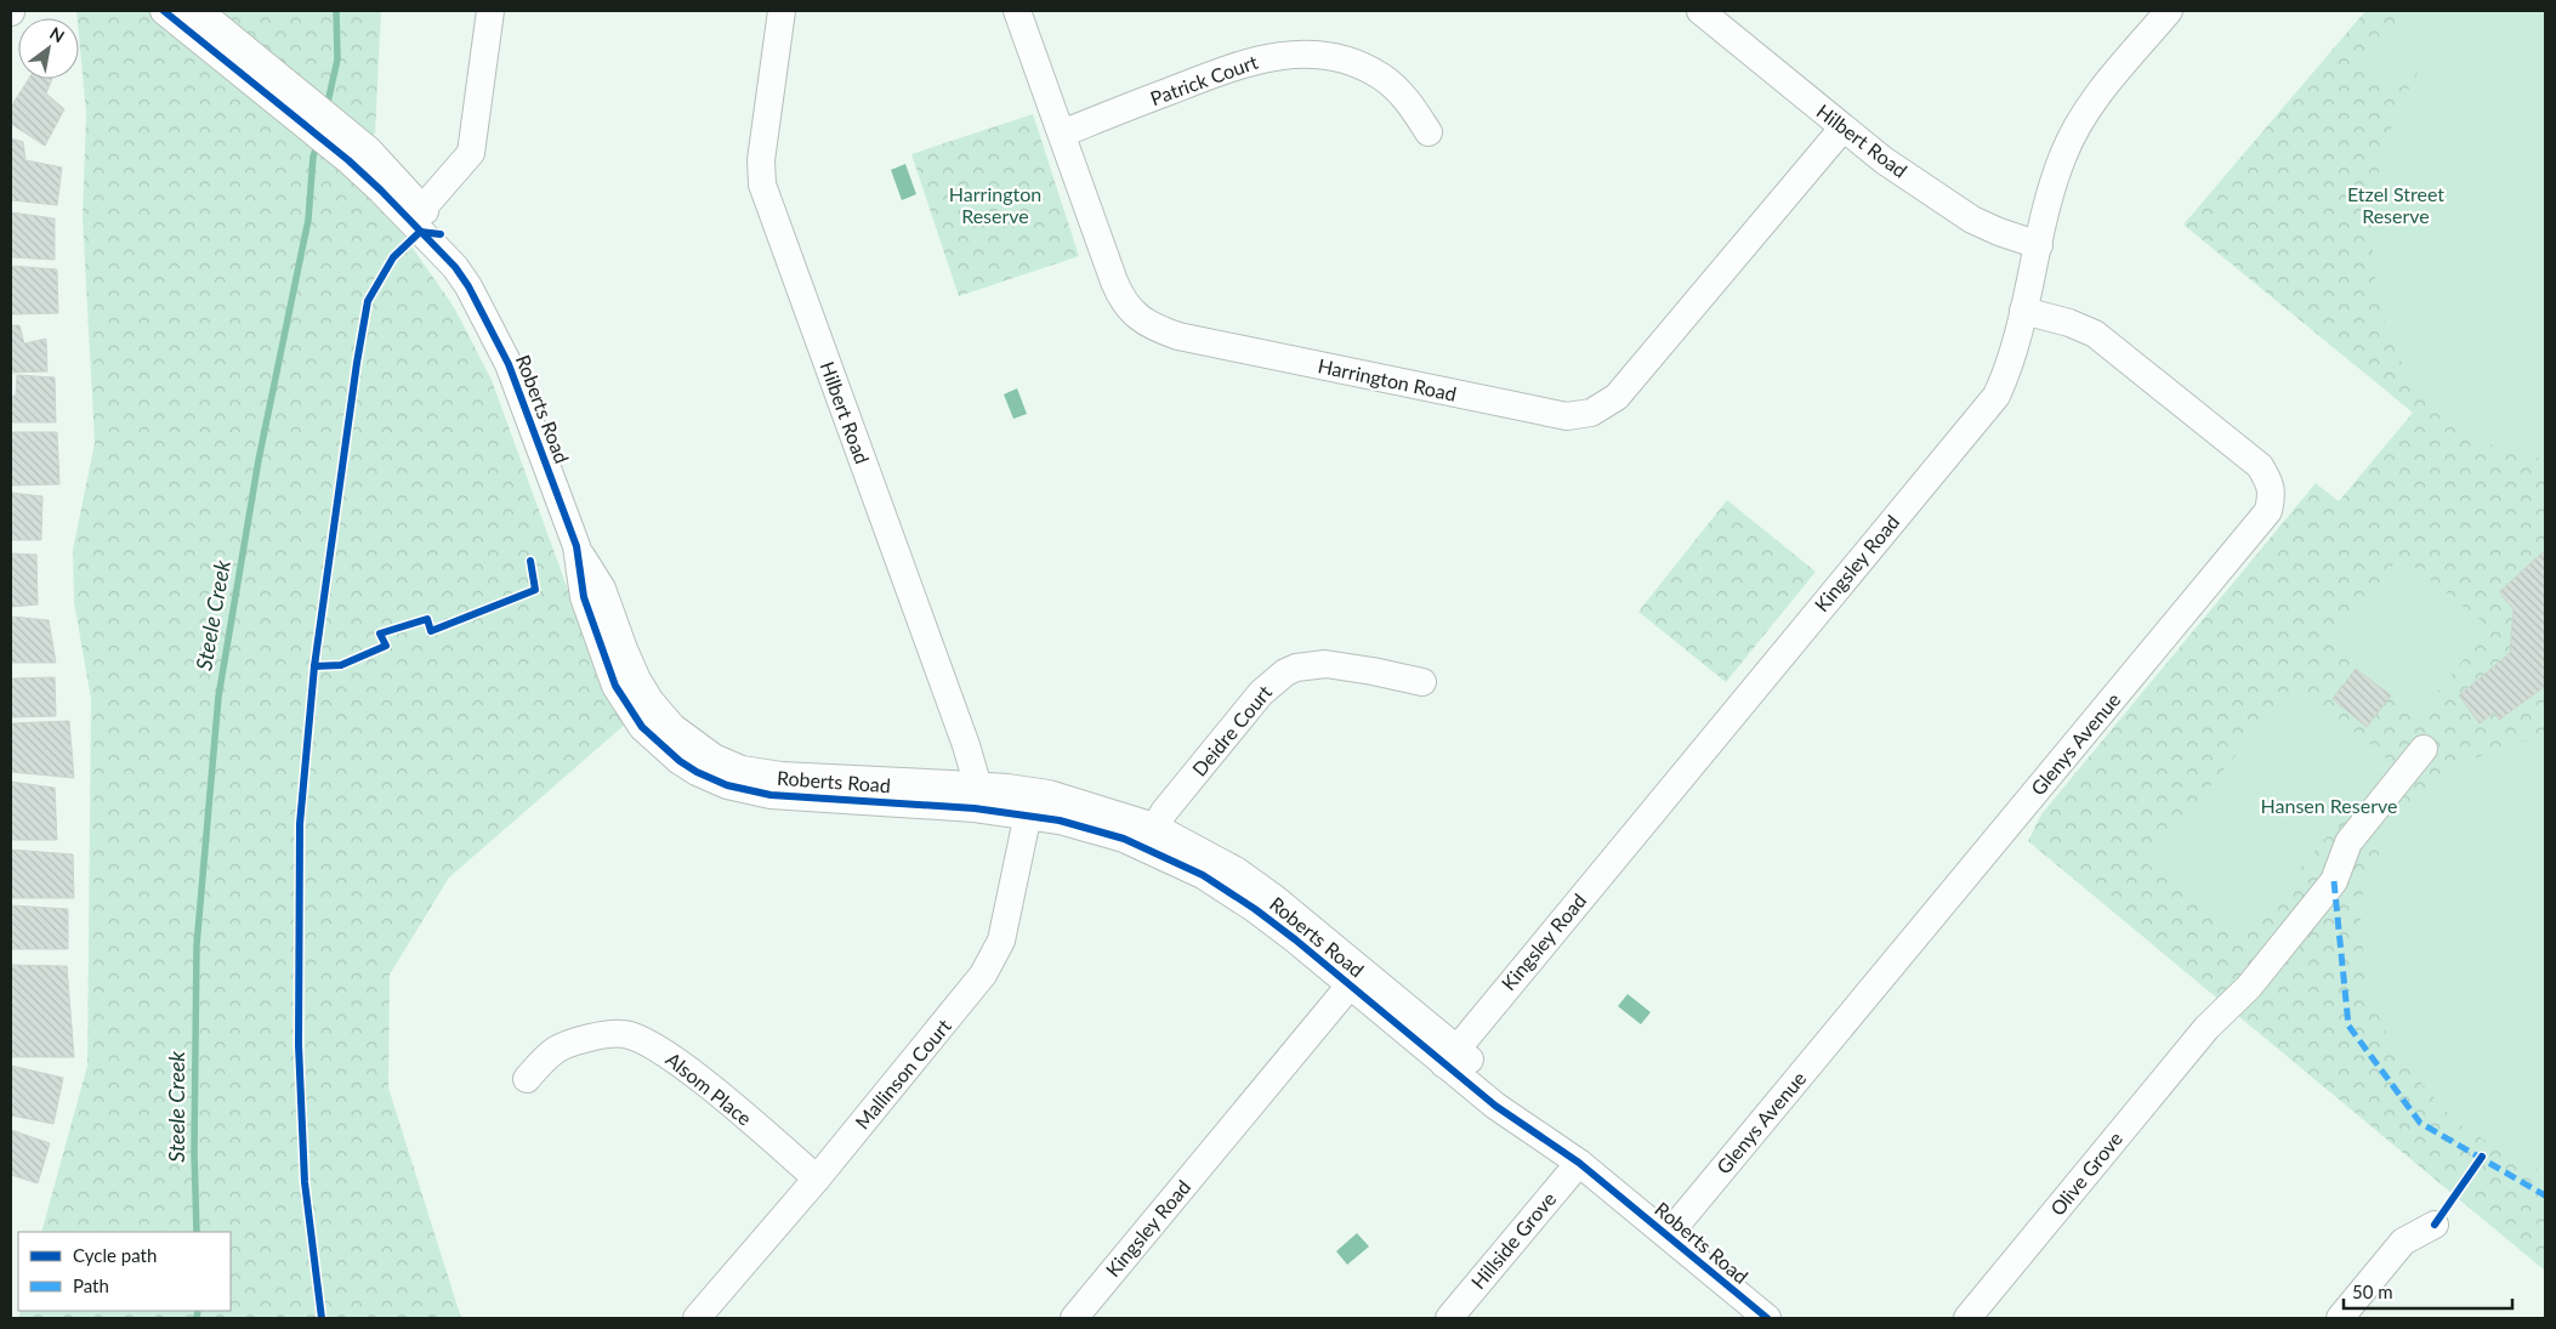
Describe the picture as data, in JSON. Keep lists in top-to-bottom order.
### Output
{
  "streets": {
    "street": [
      "Patrick Court",
      "Hilbert Road",
      "Harrington Road",
      "Roberts Road",
      "Kingsley Road",
      "Deidre Court",
      "Glenys Avenue",
      "Mallinson Court",
      "Alsom Place",
      "Olive Grove",
      "Hillside Grove"
    ]
  },
  "crossings": [
    ["Patrick Court", "Harrington Road"],
    ["Hilbert Road", "Harrington Road"],
    ["Hilbert Road", "Roberts Road"],
    ["Hilbert Road", "Kingsley Road"],
    ["Roberts Road", "Kingsley Road"],
    ["Roberts Road", "Deidre Court"],
    ["Roberts Road", "Glenys Avenue"],
    ["Roberts Road", "Mallinson Court"],
    ["Roberts Road", "Hillside Grove"],
    ["Kingsley Road", "Glenys Avenue"],
    ["Mallinson Court", "Alsom Place"]
  ],
  "water": ["Steele Creek"],
  "parks": ["Harrington Reserve", "Etzel Street Reserve", "Hansen Reserve"],
  "legend": ["Cycle path", "Path"],
  "scale_bar": "50 m",
  "north": "top right"
}
